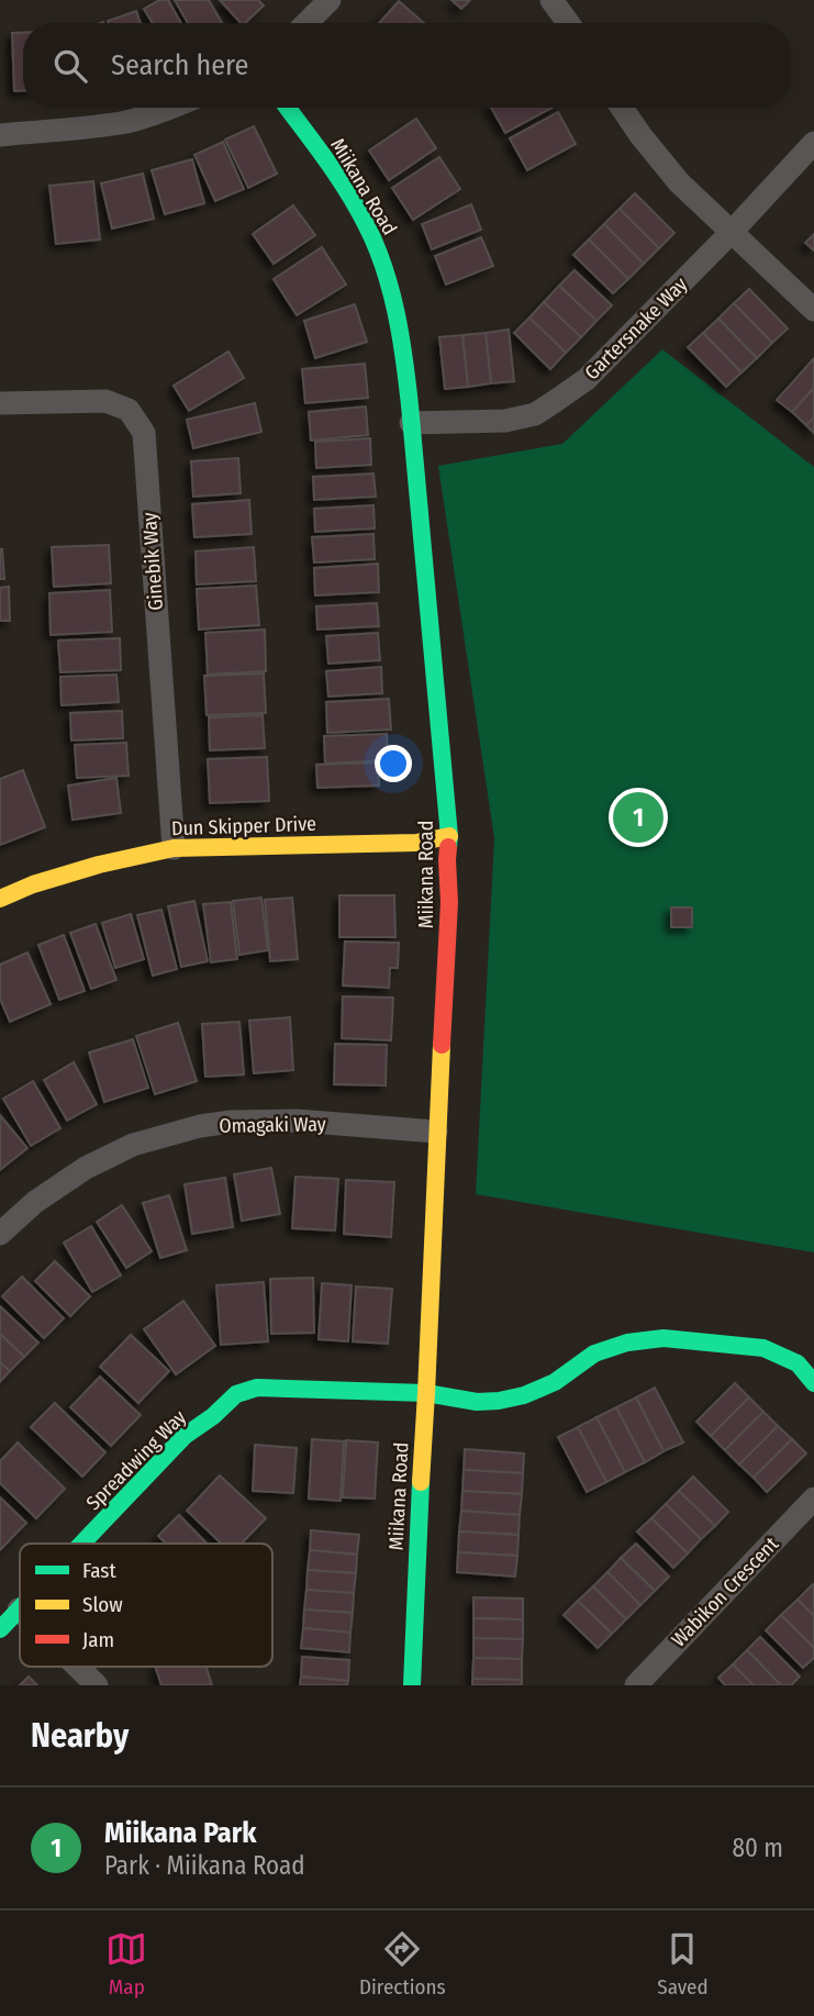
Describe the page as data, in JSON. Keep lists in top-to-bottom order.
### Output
{
  "streets": {
    "street": [
      "Miikana Road",
      "Gartersnake Way",
      "Ginebik Way",
      "Dun Skipper Drive",
      "Omagaki Way",
      "Spreadwing Way",
      "Wabikon Crescent"
    ]
  },
  "crossings": [
    ["Miikana Road", "Gartersnake Way"],
    ["Miikana Road", "Dun Skipper Drive"],
    ["Miikana Road", "Omagaki Way"],
    ["Miikana Road", "Spreadwing Way"],
    ["Ginebik Way", "Dun Skipper Drive"]
  ],
  "legend": ["Fast", "Slow", "Jam"],
  "page": {
    "search": "Search here",
    "pins": "1",
    "heading": "Nearby",
    "list": [
      {
        "mark": "1",
        "name": "Miikana Park",
        "note": "Park · Miikana Road",
        "value": "80 m"
      }
    ],
    "nav": ["Map", "Directions", "Saved"]
  }
}
